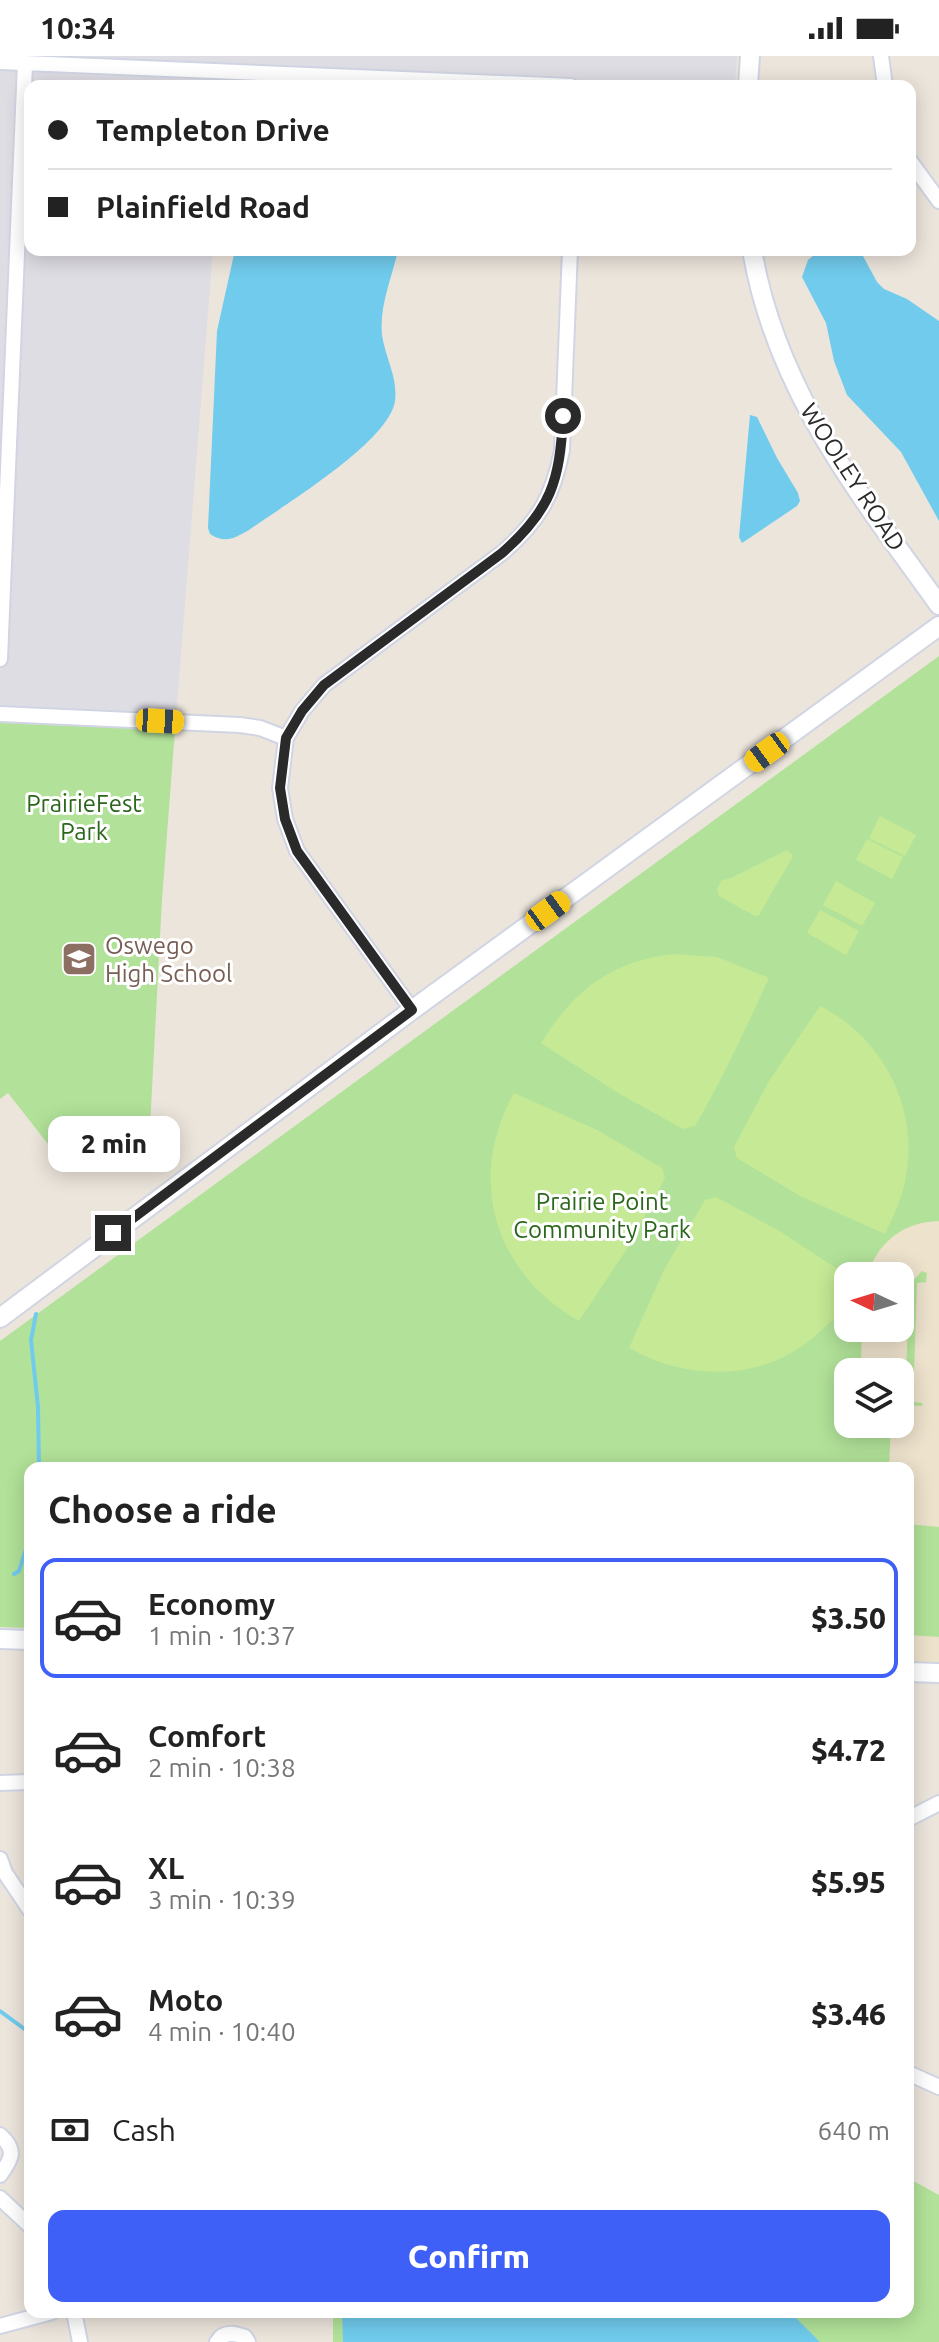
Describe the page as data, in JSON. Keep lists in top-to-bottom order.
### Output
{
  "streets": {
    "main road": ["WOOLEY ROAD"]
  },
  "parks": ["PrairieFest Park", "Prairie Point Community Park"],
  "places": {
    "school or university": ["Oswego High School"]
  },
  "north": "left",
  "page": {
    "status": "10:34",
    "banner": ["Templeton Drive", "Plainfield Road"],
    "bubble": "2 min",
    "heading": "Choose a ride",
    "list": [
      {
        "name": "Economy",
        "note": "1 min · 10:37",
        "value": "$3.50"
      },
      {
        "name": "Comfort",
        "note": "2 min · 10:38",
        "value": "$4.72"
      },
      {
        "name": "XL",
        "note": "3 min · 10:39",
        "value": "$5.95"
      },
      {
        "name": "Moto",
        "note": "4 min · 10:40",
        "value": "$3.46"
      }
    ],
    "pay": ["Cash", "640 m"],
    "buttons": "Confirm"
  }
}
